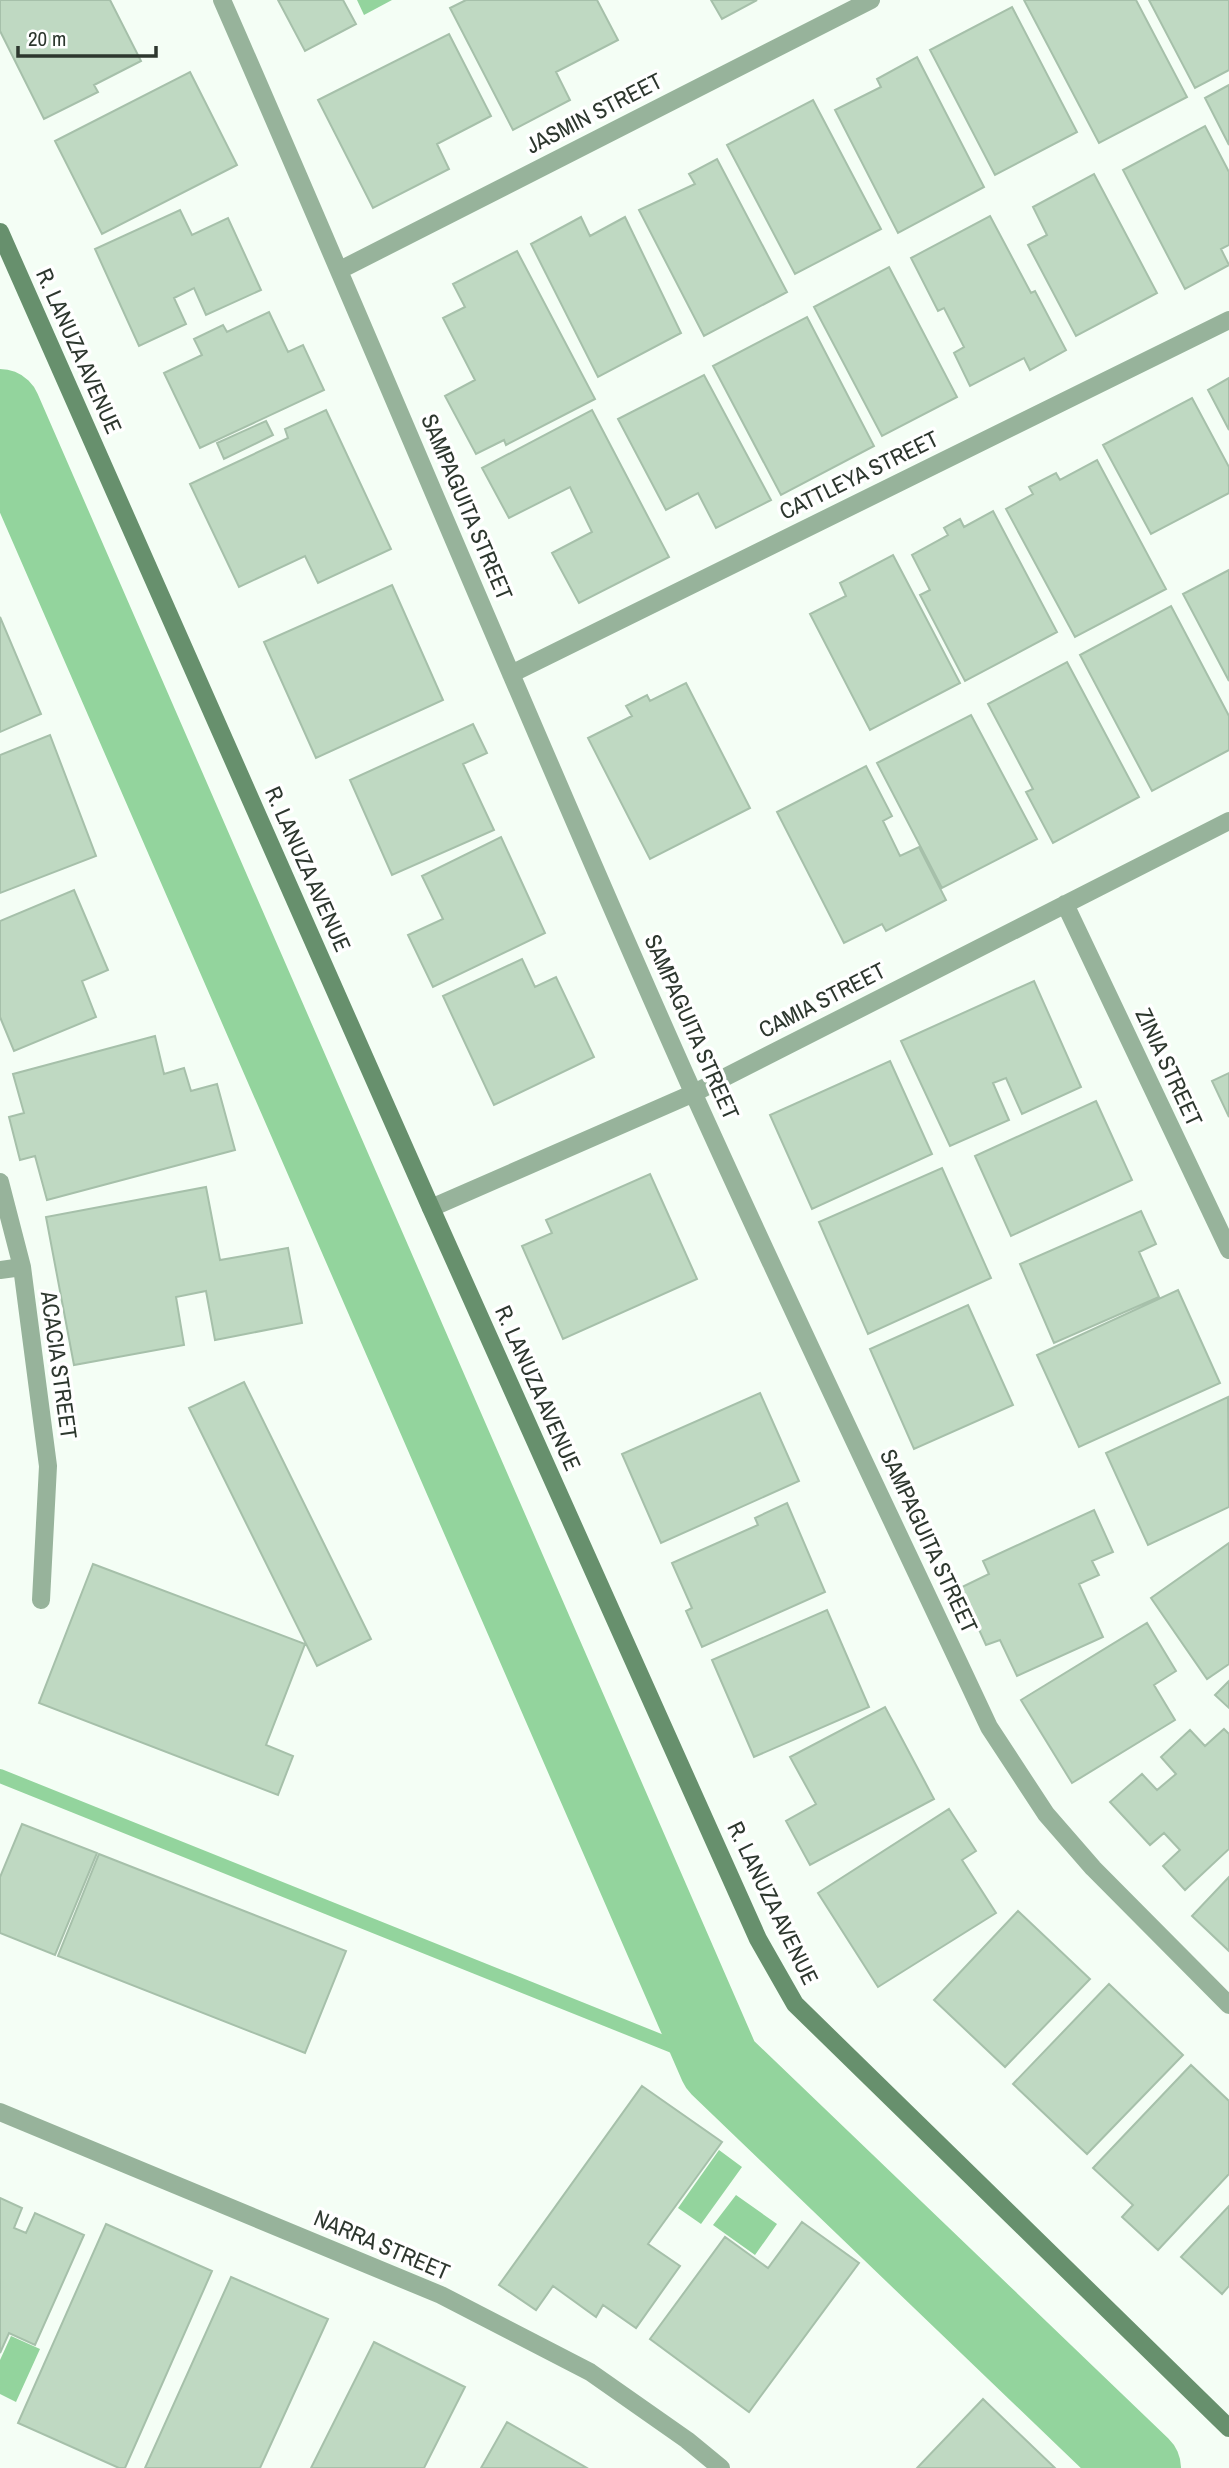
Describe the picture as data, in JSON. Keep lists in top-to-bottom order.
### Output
{
  "streets": {
    "main road": ["R. LANUZA AVENUE"],
    "street": [
      "JASMIN STREET",
      "CATTLEYA STREET",
      "SAMPAGUITA STREET",
      "CAMIA STREET",
      "ZINIA STREET",
      "ACACIA STREET",
      "NARRA STREET"
    ]
  },
  "crossings": [
    ["JASMIN STREET", "SAMPAGUITA STREET"],
    ["R. LANUZA AVENUE", "CAMIA STREET"],
    ["CATTLEYA STREET", "SAMPAGUITA STREET"],
    ["SAMPAGUITA STREET", "CAMIA STREET"],
    ["CAMIA STREET", "ZINIA STREET"]
  ],
  "scale_bar": "20 m"
}
